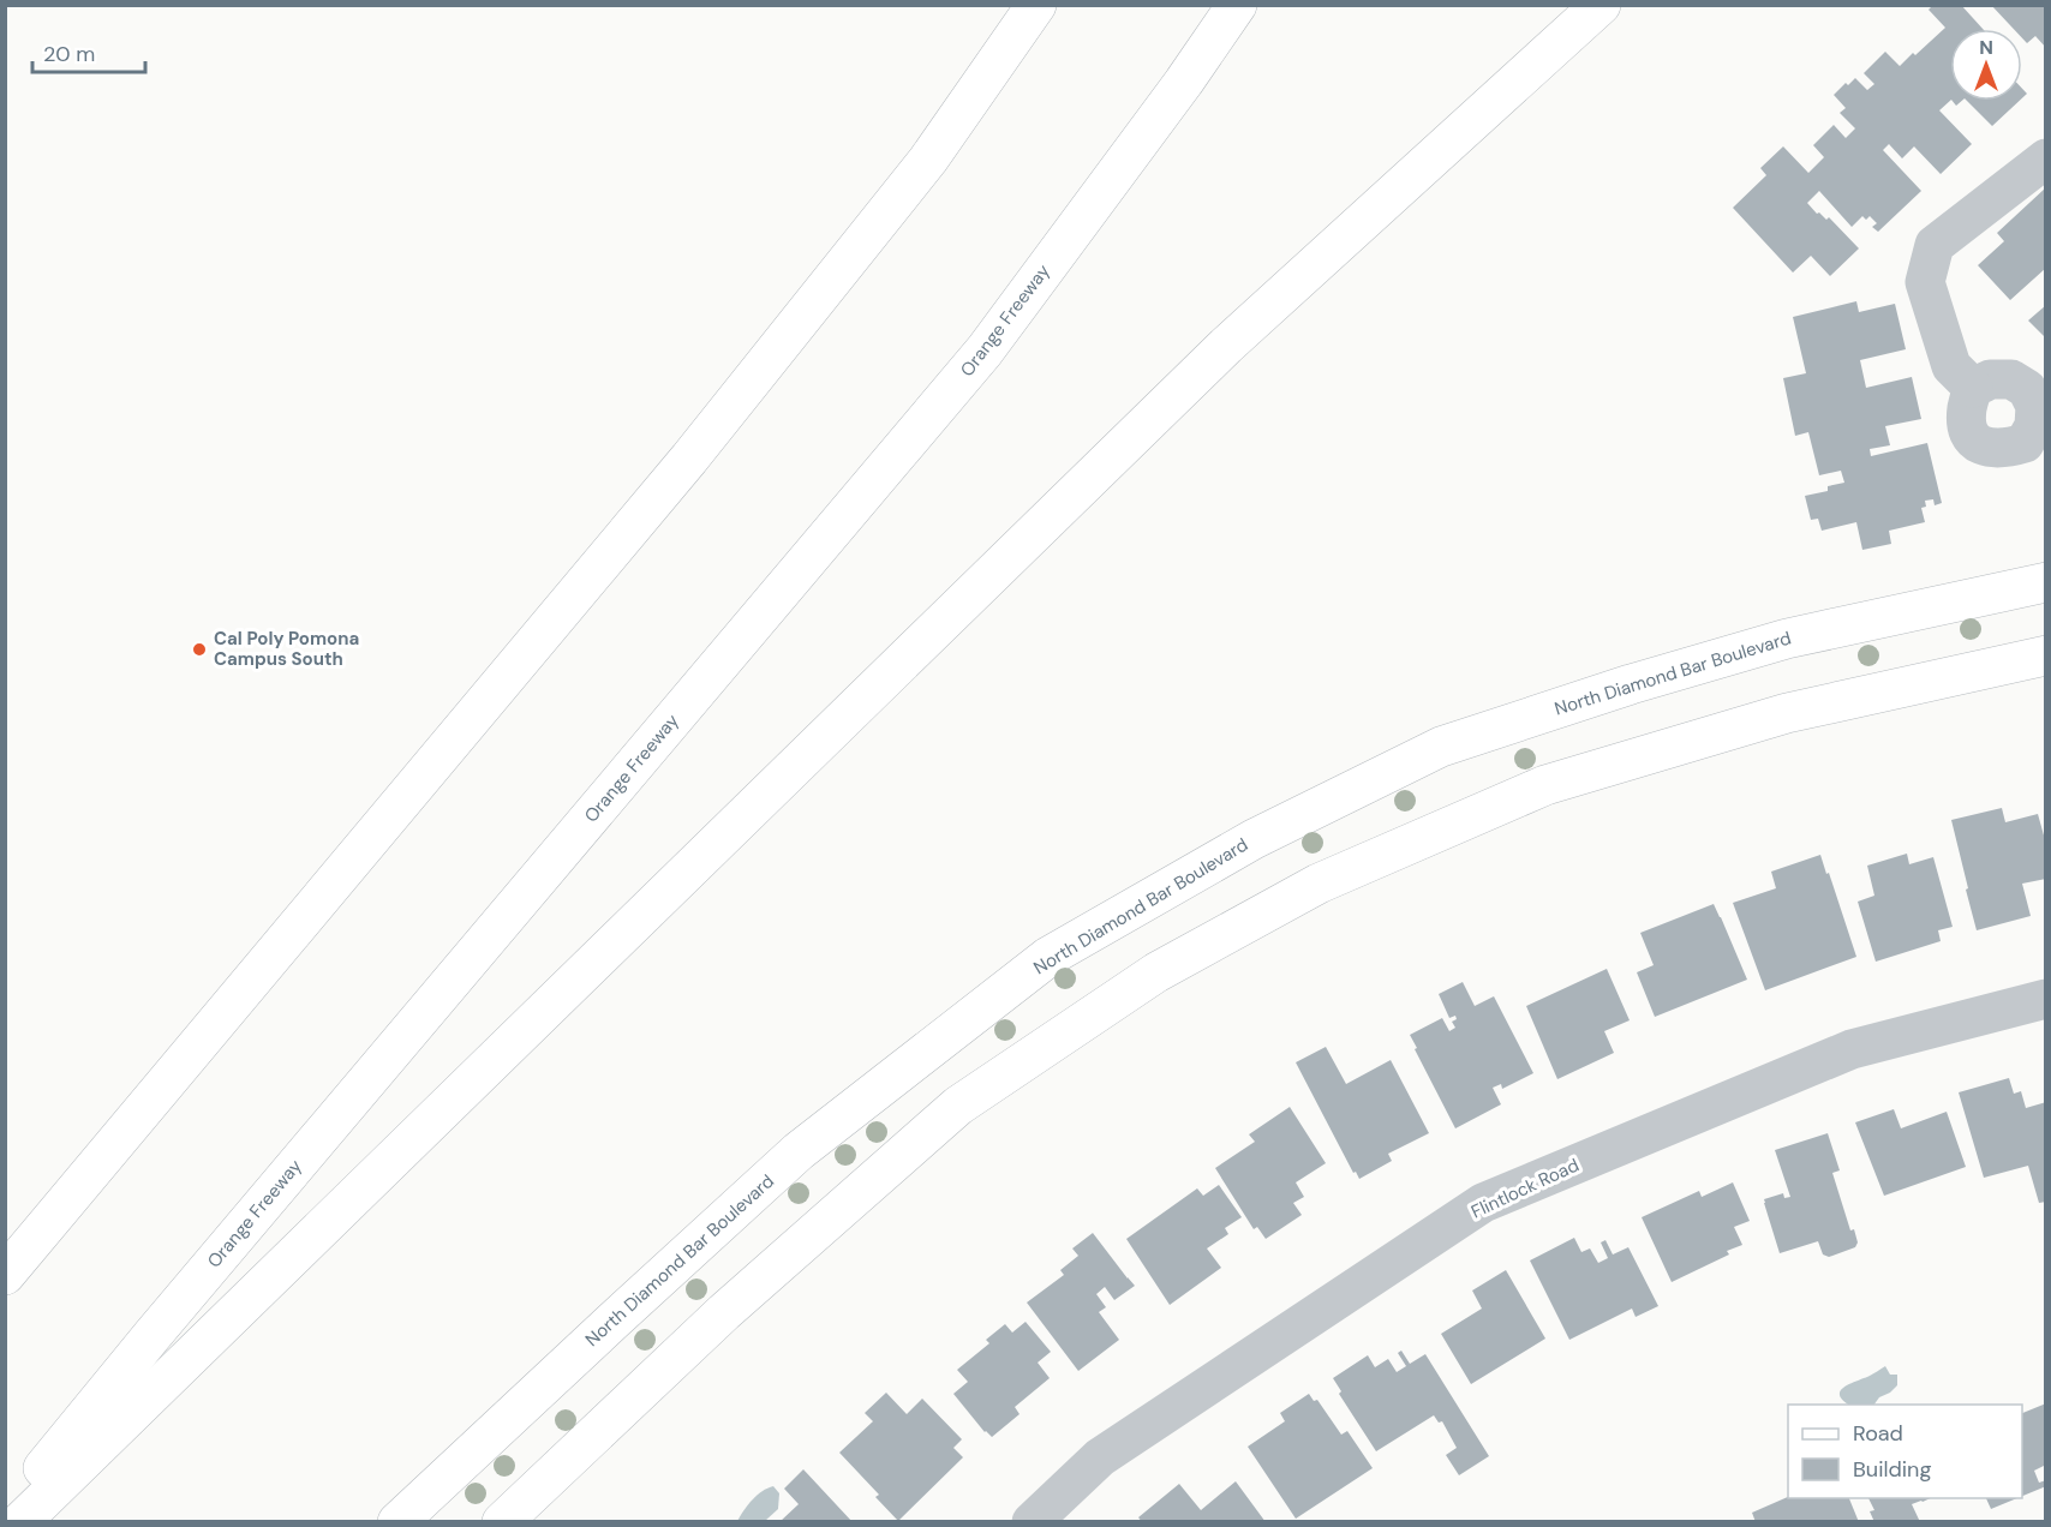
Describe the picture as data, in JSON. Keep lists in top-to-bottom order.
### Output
{
  "streets": {
    "main road": ["Orange Freeway", "North Diamond Bar Boulevard"],
    "street": ["Flintlock Road"]
  },
  "places": ["Cal Poly Pomona Campus South"],
  "legend": ["Road", "Building"],
  "scale_bar": "20 m",
  "north": "top"
}
